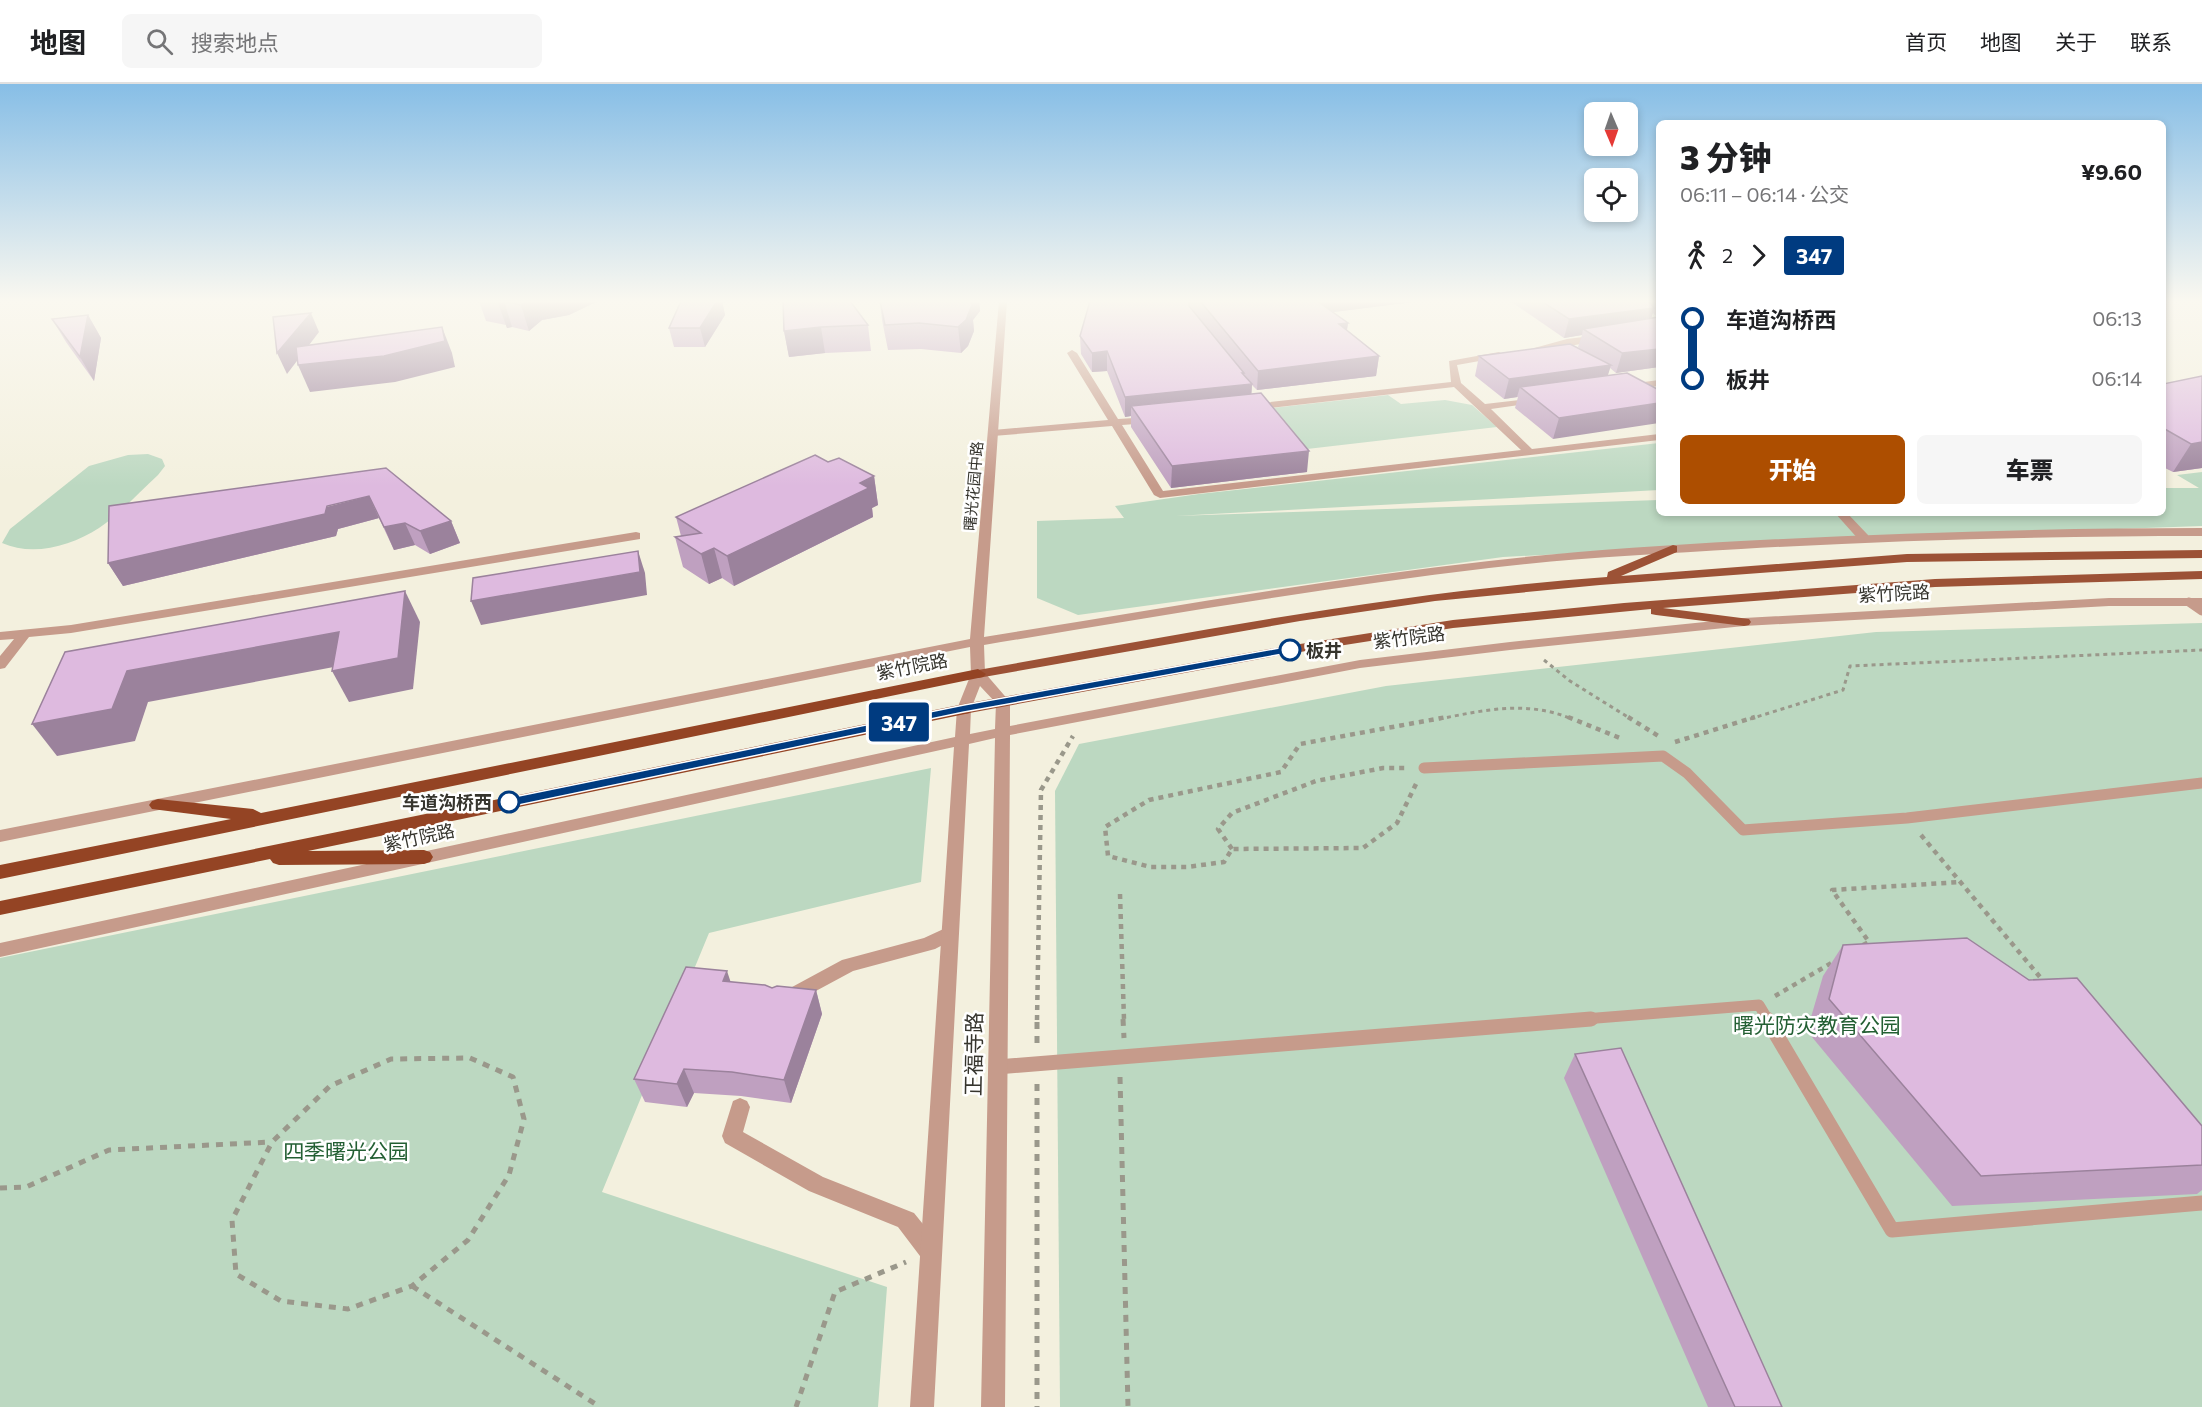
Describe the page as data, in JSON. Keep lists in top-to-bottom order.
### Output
{
  "streets": {
    "highway": ["紫竹院路"],
    "street": ["曙光花园中路", "正福寺路"]
  },
  "crossings": [
    ["曙光花园中路", "紫竹院路"],
    ["曙光花园中路", "正福寺路"],
    ["紫竹院路", "正福寺路"]
  ],
  "parks": ["曙光防灾教育公园", "四季曙光公园"],
  "places": ["板井", "车道沟桥西"],
  "lines": ["bus line 347"],
  "north": "bottom",
  "page": {
    "header": "地图",
    "search": "搜索地点",
    "nav": [
      "首页",
      "地图",
      "关于",
      "联系"
    ],
    "on_map": "347",
    "heading": ["3 分钟", "06:11 – 06:14 · 公交", "¥9.60"],
    "legs": ["2", "347"],
    "list": [
      {
        "name": "车道沟桥西",
        "value": "06:13"
      },
      {
        "name": "板井",
        "value": "06:14"
      }
    ],
    "buttons": ["开始", "车票"]
  }
}
